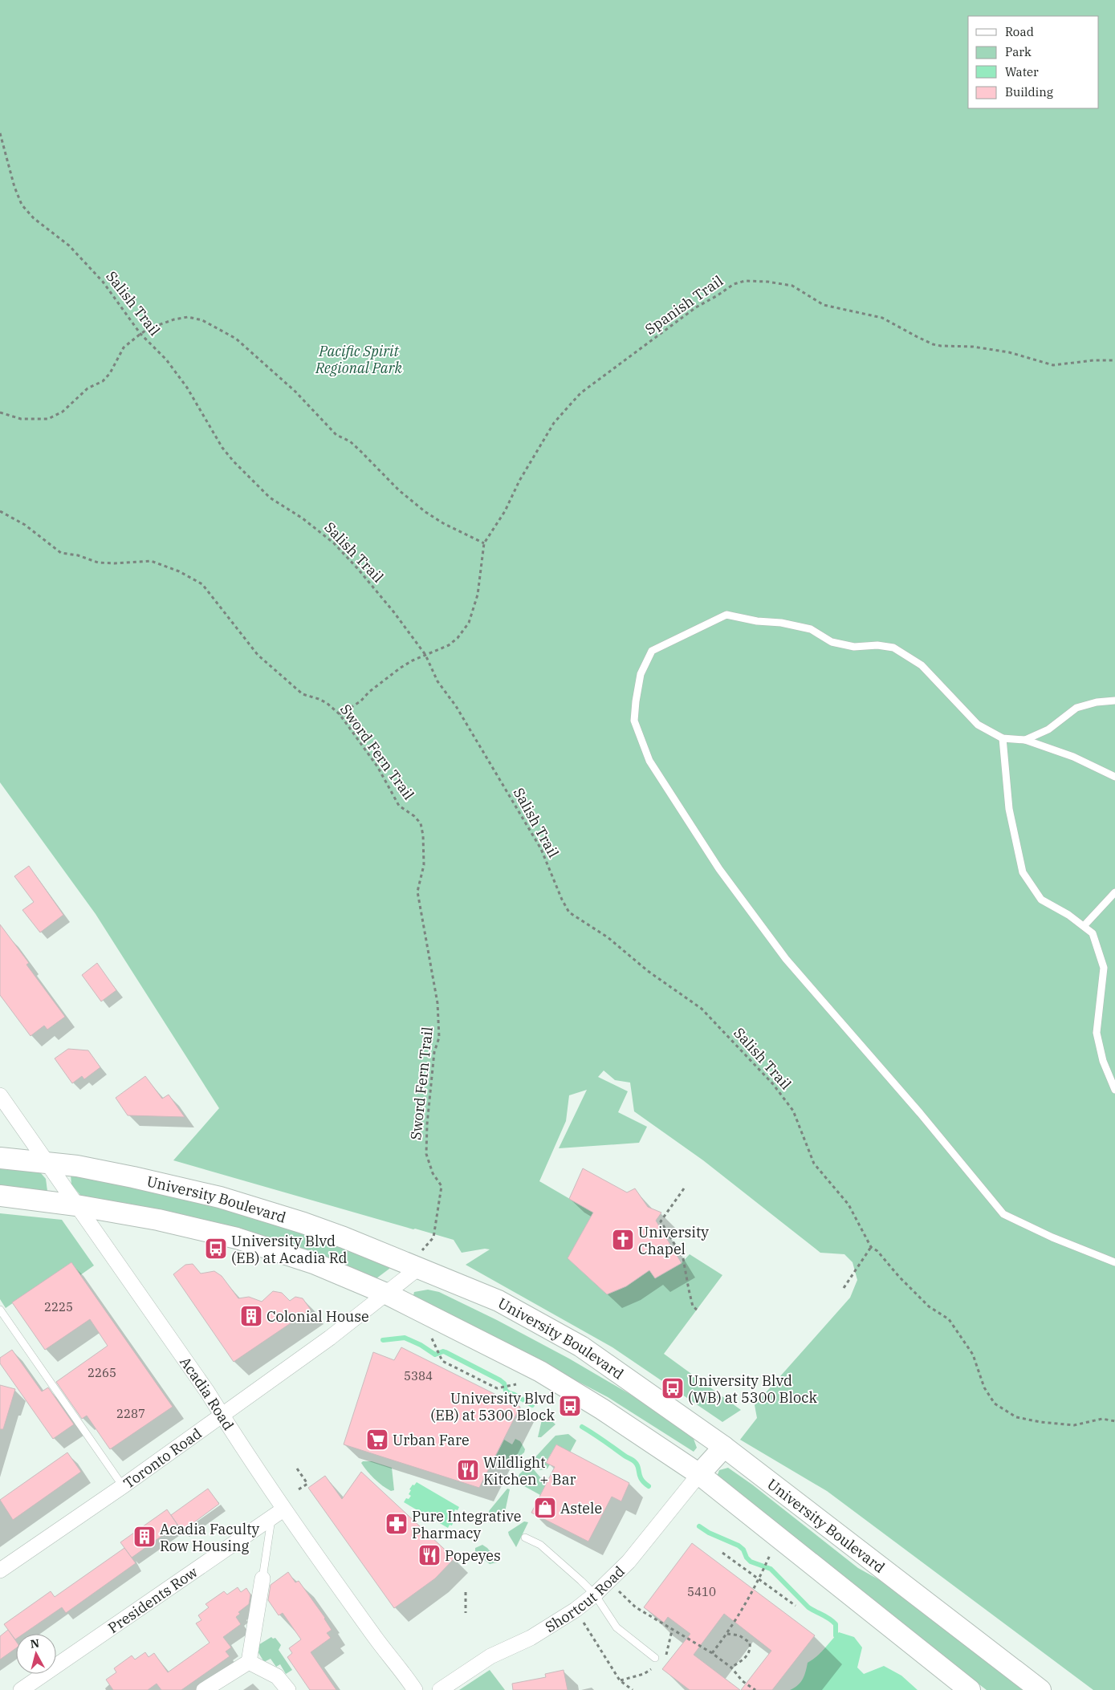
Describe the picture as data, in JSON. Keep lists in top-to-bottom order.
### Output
{
  "streets": {
    "main road": ["University Boulevard"],
    "street": [
      "Acadia Road",
      "Toronto Road",
      "Shortcut Road",
      "Presidents Row"
    ],
    "path": ["Salish Trail", "Spanish Trail", "Sword Fern Trail"]
  },
  "crossings": [
    ["Salish Trail", "Spanish Trail"],
    ["Spanish Trail", "Sword Fern Trail"],
    ["Sword Fern Trail", "University Boulevard"],
    ["Sword Fern Trail", "Toronto Road"],
    ["University Boulevard", "Acadia Road"],
    ["University Boulevard", "Toronto Road"],
    ["Acadia Road", "Toronto Road"],
    ["Acadia Road", "Presidents Row"]
  ],
  "parks": ["Pacific Spirit Regional Park"],
  "places": {
    "church": ["University Chapel"],
    "bus stop": ["University Blvd (EB) at Acadia Rd", "University Blvd (WB) at 5300 Block", "University Blvd (EB) at 5300 Block"],
    "building": ["Colonial House", "Acadia Faculty Row Housing"],
    "supermarket": ["Urban Fare"],
    "restaurant": ["Wildlight Kitchen + Bar", "Popeyes"],
    "shop": ["Astele"],
    "pharmacy": ["Pure Integrative Pharmacy"]
  },
  "house_numbers": [
    "2225",
    "2265",
    "5384",
    "2287",
    "5410"
  ],
  "legend": [
    "Road",
    "Park",
    "Water",
    "Building"
  ],
  "north": "top"
}
